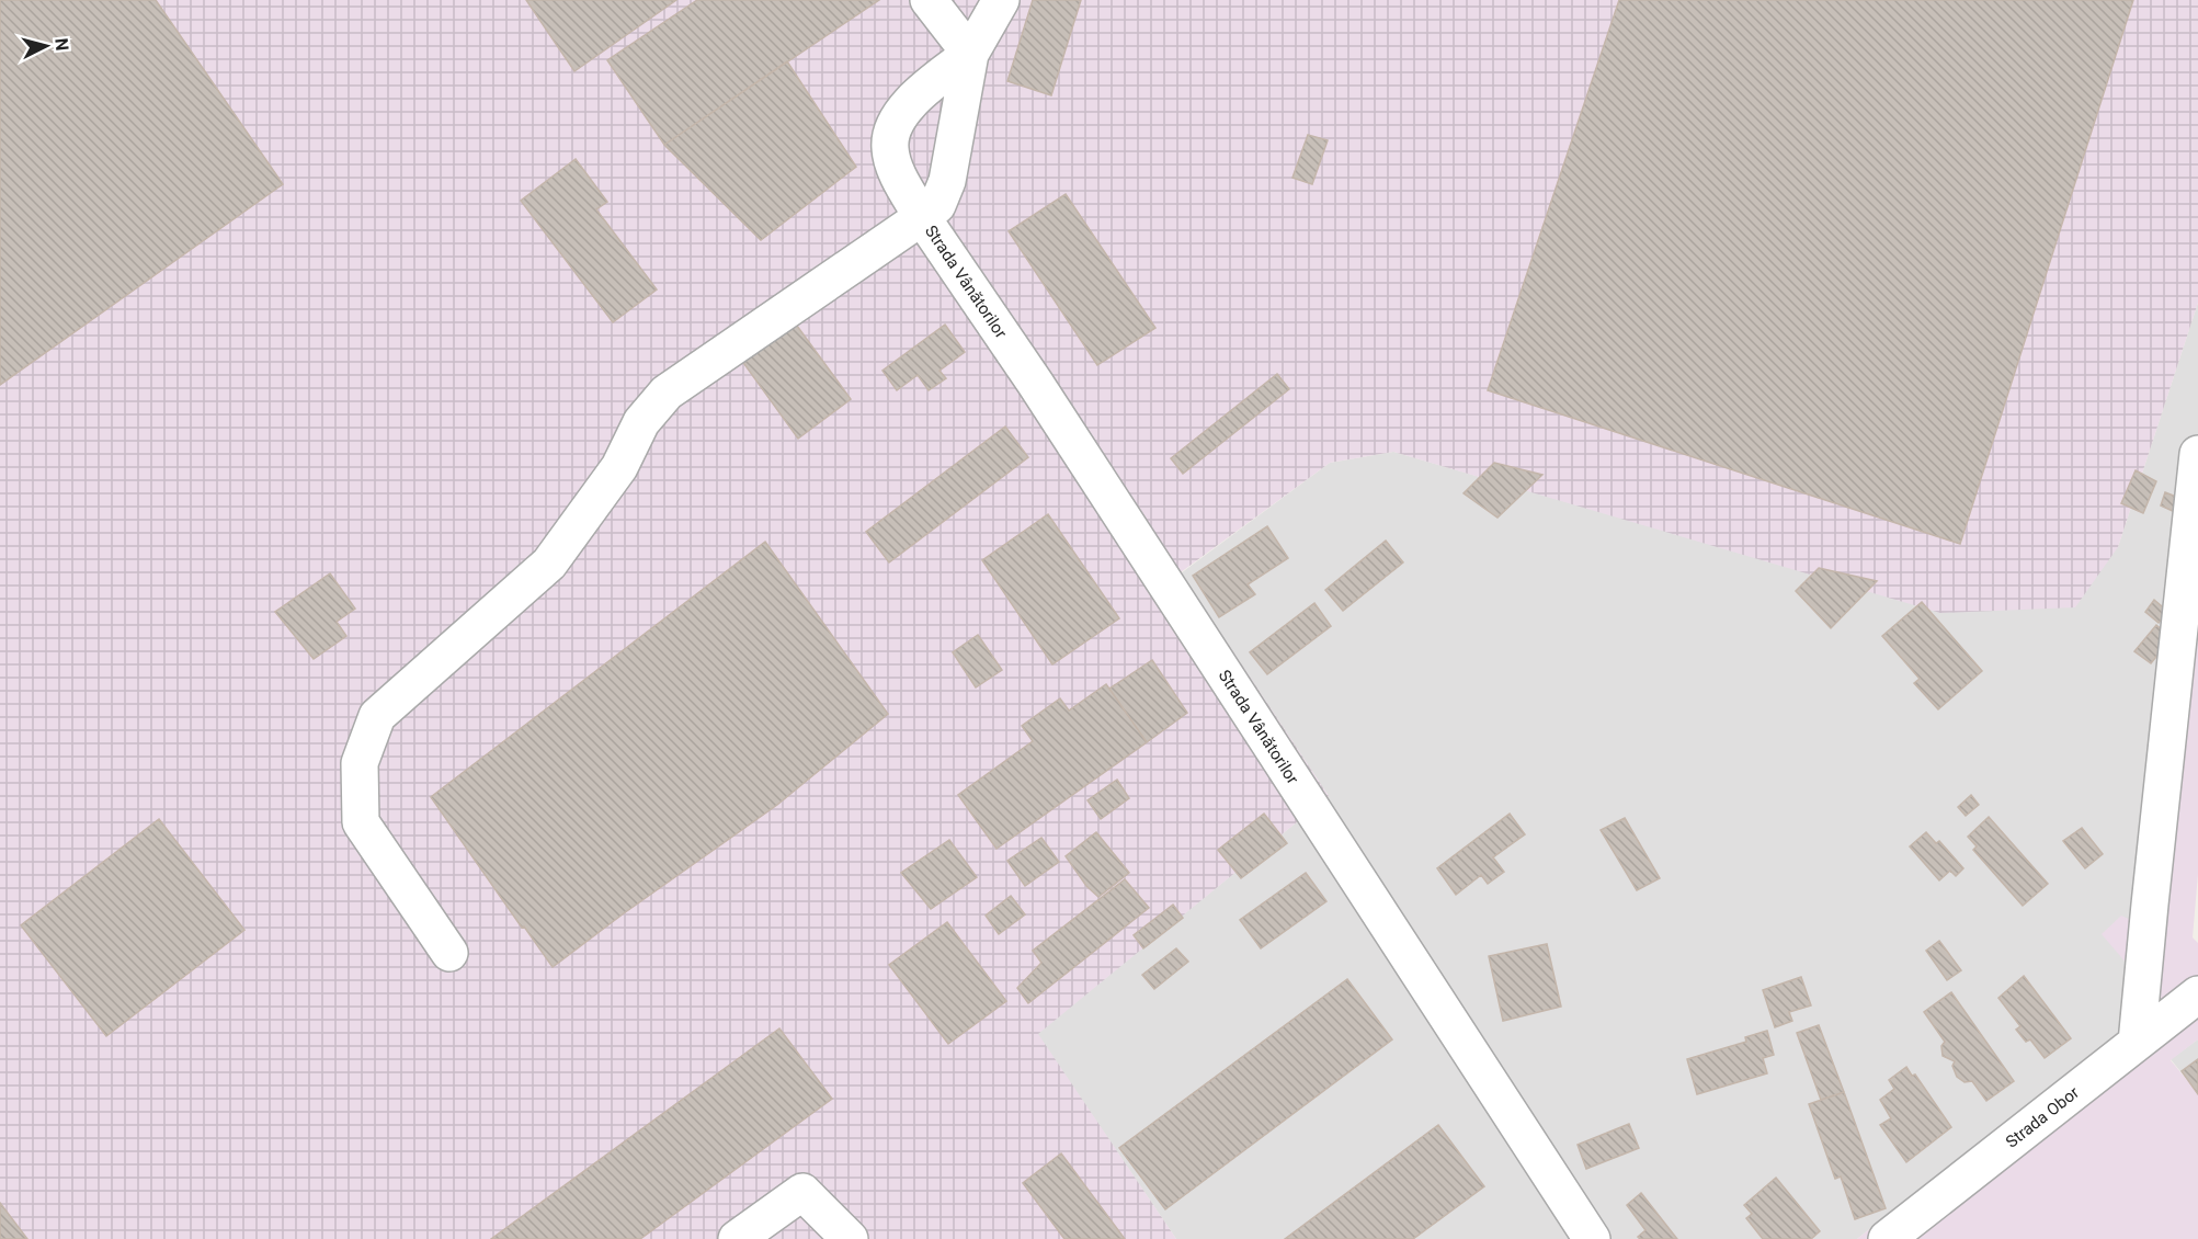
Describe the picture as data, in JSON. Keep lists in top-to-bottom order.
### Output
{
  "streets": {
    "street": ["Strada Vânătorilor", "Strada Obor"]
  },
  "north": "right"
}
